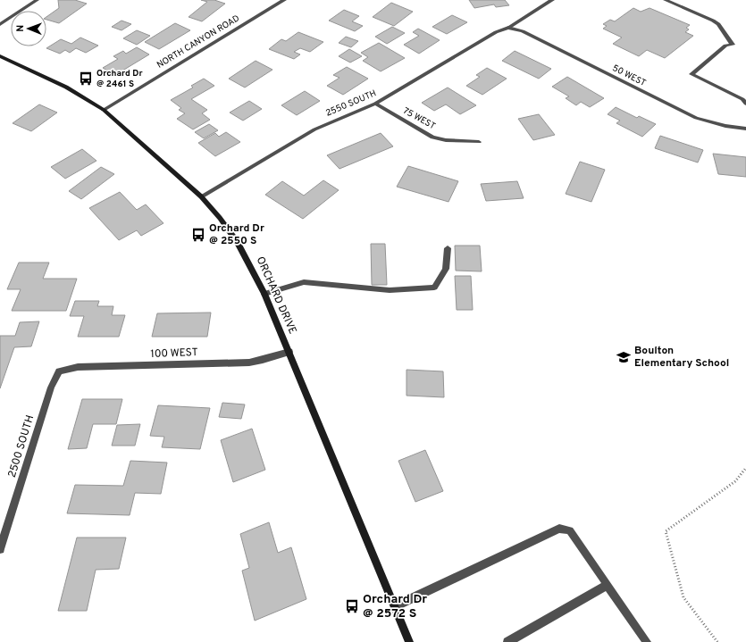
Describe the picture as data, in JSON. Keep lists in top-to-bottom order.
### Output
{
  "streets": {
    "main road": ["ORCHARD DRIVE"],
    "street": [
      "NORTH CANYON ROAD",
      "50 WEST",
      "2550 SOUTH",
      "75 WEST",
      "100 WEST",
      "2500 SOUTH"
    ]
  },
  "crossings": [
    ["NORTH CANYON ROAD", "ORCHARD DRIVE"],
    ["50 WEST", "2550 SOUTH"],
    ["2550 SOUTH", "75 WEST"],
    ["2550 SOUTH", "ORCHARD DRIVE"],
    ["ORCHARD DRIVE", "100 WEST"],
    ["100 WEST", "2500 SOUTH"]
  ],
  "places": {
    "bus stop": ["Orchard Dr @ 2461 S", "Orchard Dr @ 2550 S", "Orchard Dr @ 2572 S"],
    "school or university": ["Boulton Elementary School"]
  },
  "north": "left"
}
